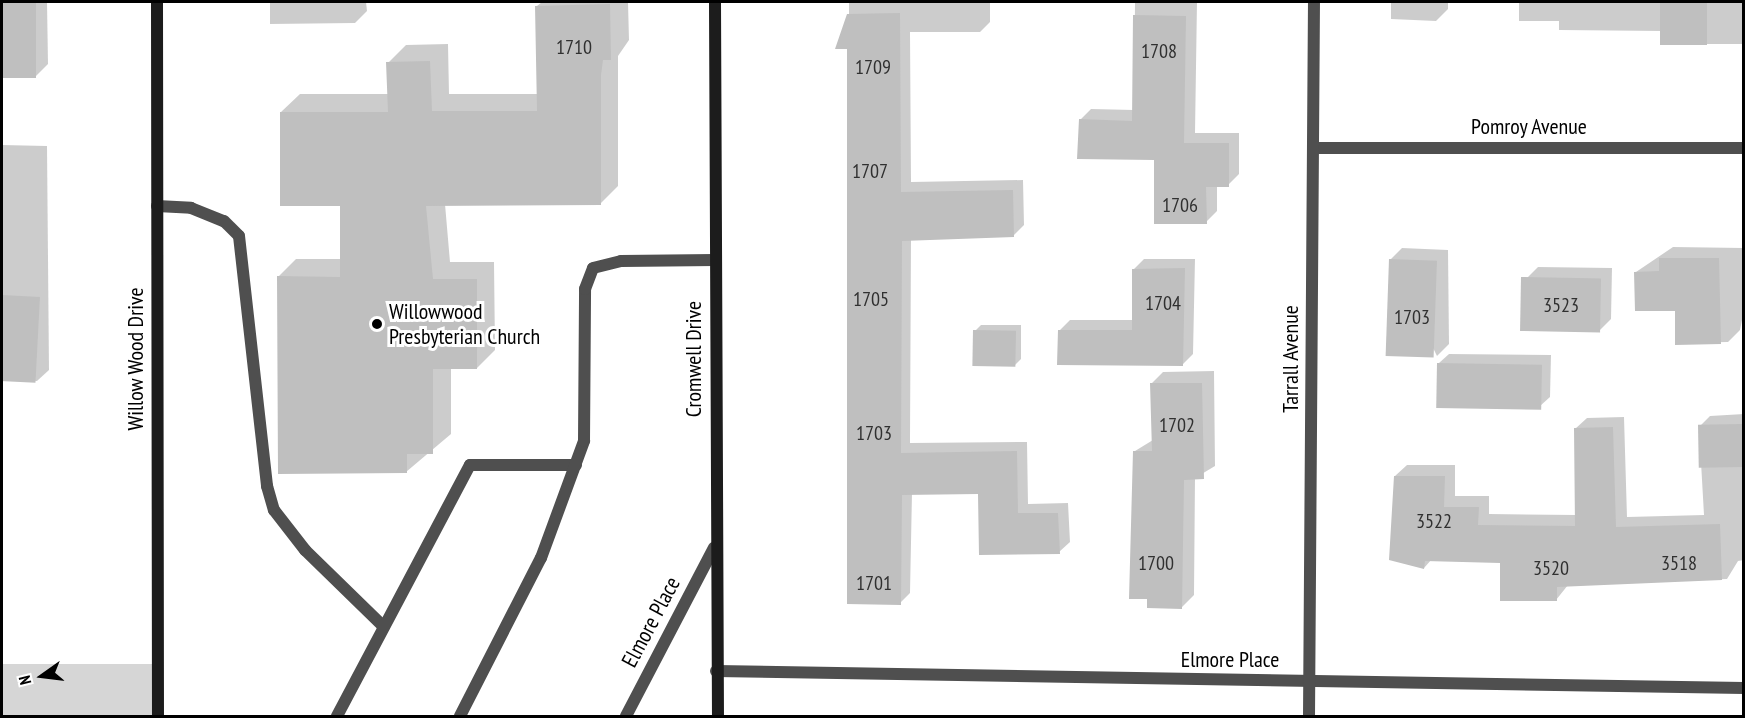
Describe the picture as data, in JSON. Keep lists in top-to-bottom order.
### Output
{
  "streets": {
    "street": [
      "Pomroy Avenue",
      "Willow Wood Drive",
      "Cromwell Drive",
      "Tarrall Avenue",
      "Elmore Place"
    ]
  },
  "crossings": [
    ["Pomroy Avenue", "Tarrall Avenue"],
    ["Cromwell Drive", "Elmore Place"],
    ["Tarrall Avenue", "Elmore Place"]
  ],
  "places": ["Willowwood Presbyterian Church"],
  "house_numbers": [
    "1710",
    "1708",
    "1709",
    "1707",
    "1706",
    "1705",
    "1704",
    "3523",
    "1703",
    "1702",
    "1703",
    "3522",
    "1700",
    "3518",
    "3520",
    "1701"
  ],
  "north": "left"
}
